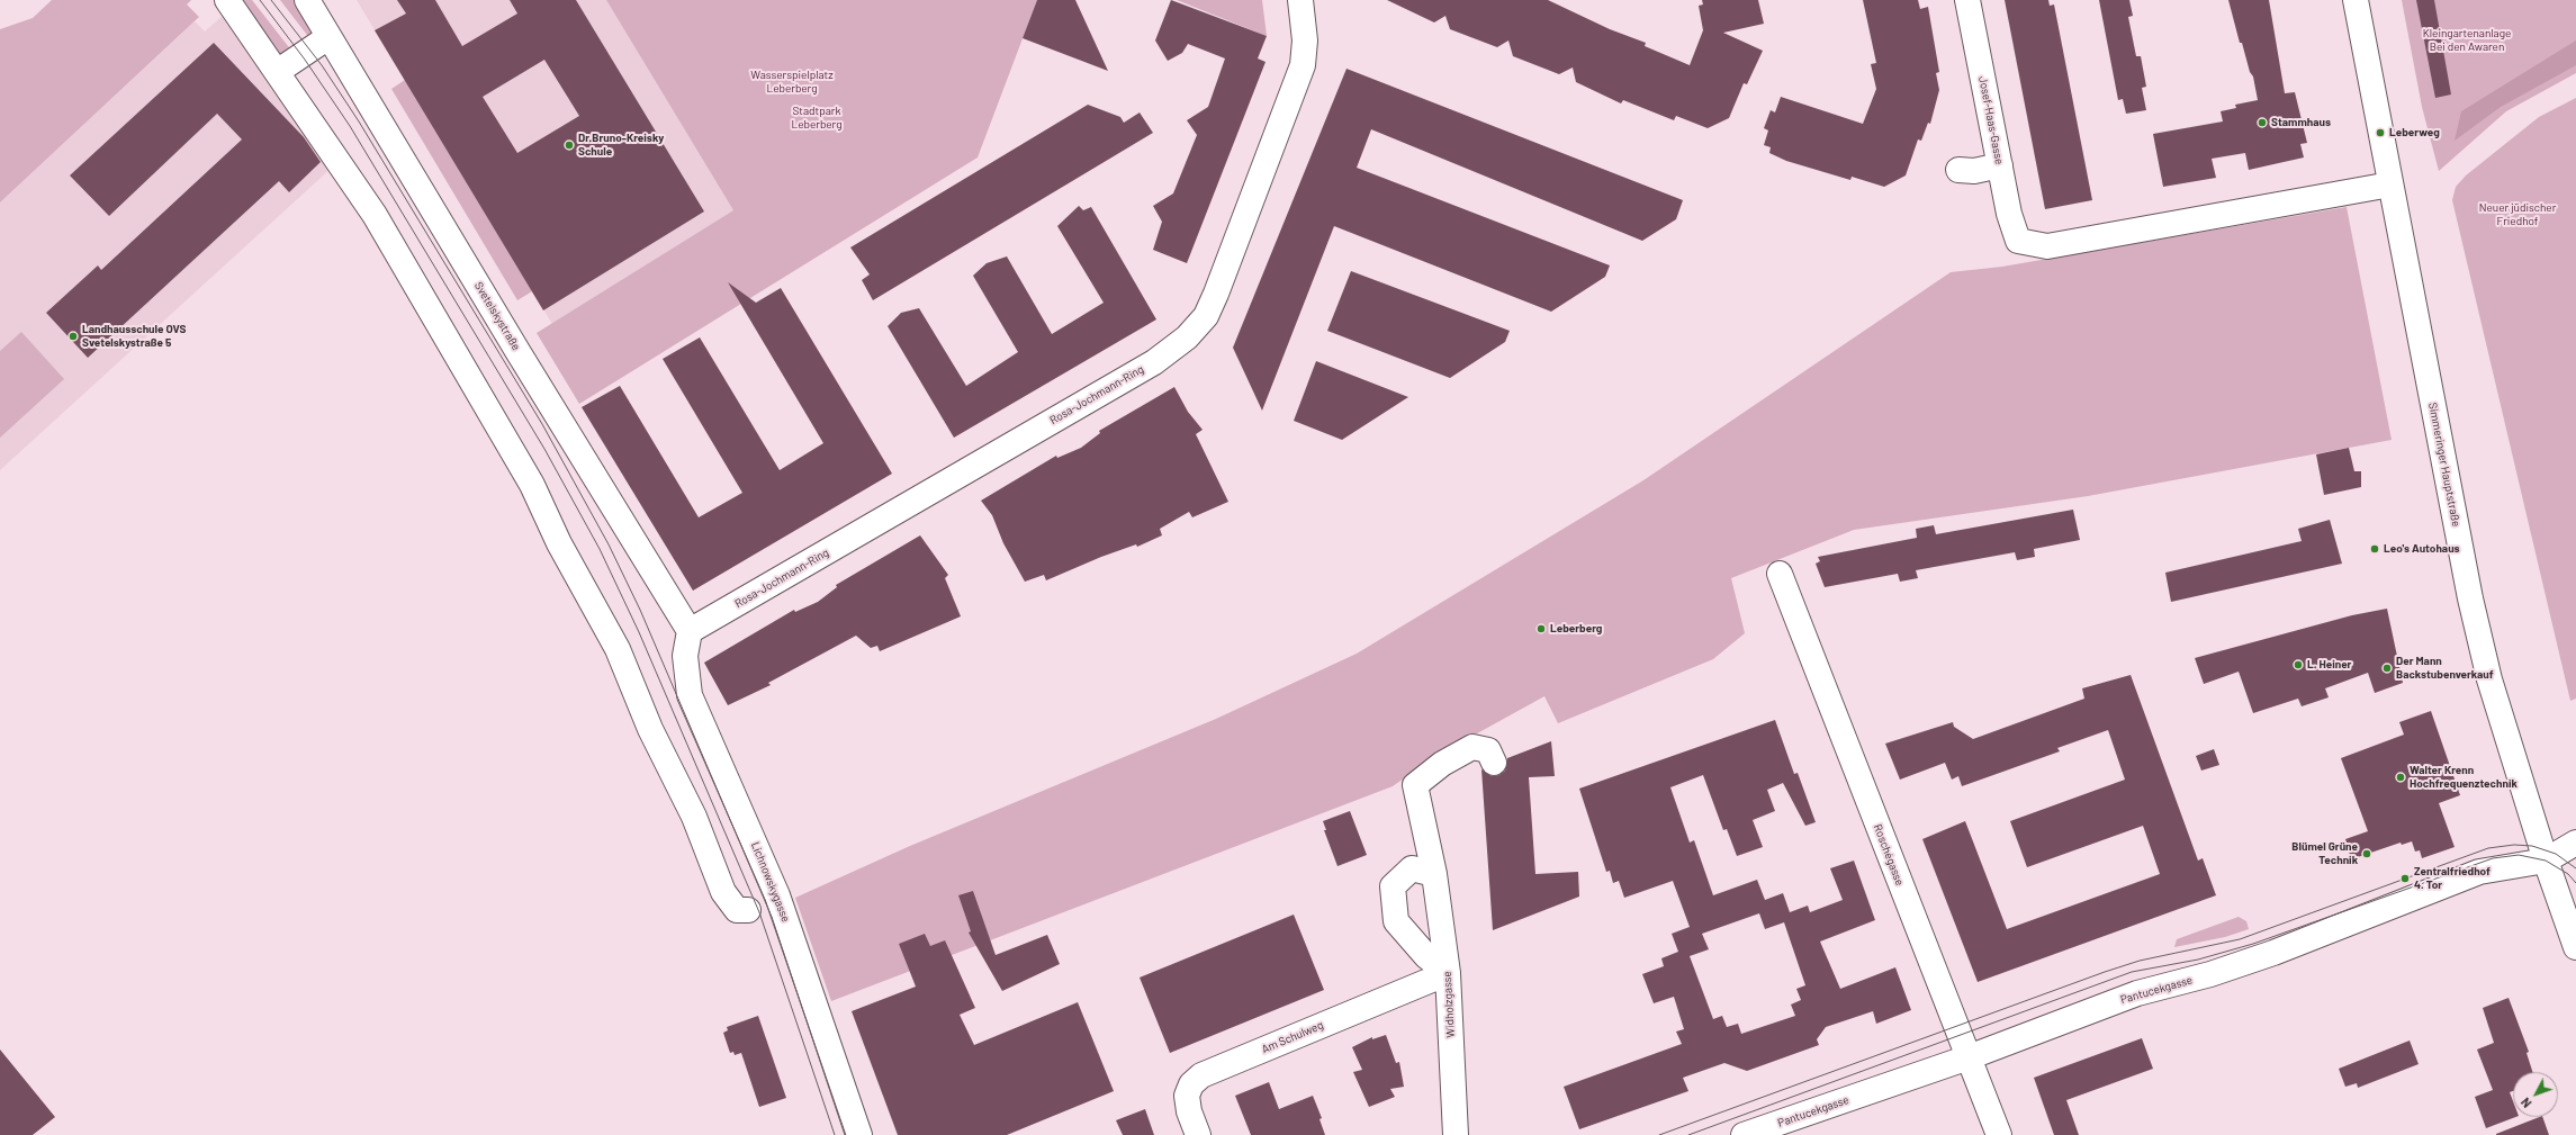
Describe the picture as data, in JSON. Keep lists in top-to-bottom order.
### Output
{
  "streets": {
    "street": [
      "Josef-Haas-Gasse",
      "Svetelskystraße",
      "Rosa-Jochmann-Ring",
      "Simmeringer Hauptstraße",
      "Roschégasse",
      "Lichnowskygasse",
      "Pantucekgasse",
      "Widholzgasse",
      "Am Schulweg"
    ]
  },
  "crossings": [
    ["Josef-Haas-Gasse", "Simmeringer Hauptstraße"],
    ["Svetelskystraße", "Rosa-Jochmann-Ring"],
    ["Svetelskystraße", "Lichnowskygasse"],
    ["Rosa-Jochmann-Ring", "Lichnowskygasse"],
    ["Simmeringer Hauptstraße", "Pantucekgasse"],
    ["Roschégasse", "Pantucekgasse"],
    ["Widholzgasse", "Am Schulweg"]
  ],
  "parks": [
    "Kleingartenanlage Bei den Awaren",
    "Wasserspielplatz Leberberg",
    "Stadtpark Leberberg",
    "Neuer jüdischer Friedhof"
  ],
  "places": [
    "Stammhaus",
    "Leberweg",
    "Dr.Bruno-Kreisky Schule",
    "Landhausschule OVS Svetelskystraße 5",
    "Leo's Autohaus",
    "Leberberg",
    "L. Heiner",
    "Der Mann Backstubenverkauf",
    "Walter Krenn Hochfrequenztechnik",
    "Blümel Grüne Technik",
    "Zentralfriedhof 4. Tor"
  ],
  "north": "bottom left"
}
